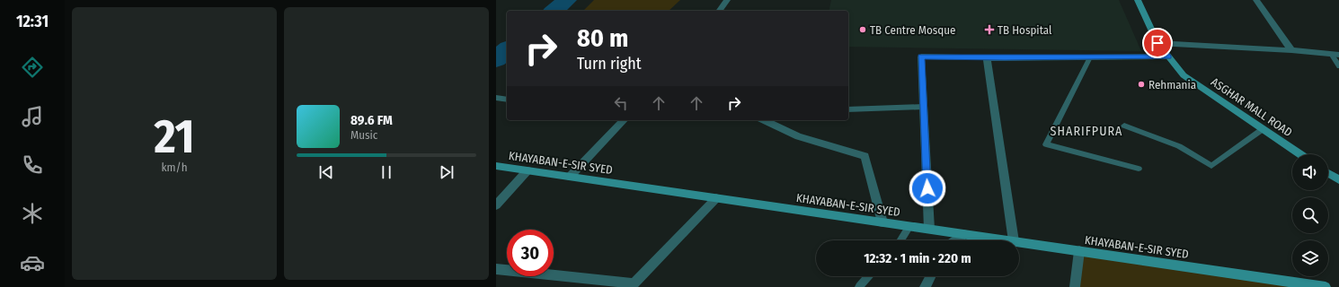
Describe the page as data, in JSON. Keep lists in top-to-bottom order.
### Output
{
  "streets": {
    "main road": ["ASGHAR MALL ROAD", "KHAYABAN-E-SIR SYED"]
  },
  "districts": ["SHARIFPURA"],
  "places": {
    "other": ["TB Centre Mosque", "Rehmania"],
    "health": ["TB Hospital"]
  },
  "page": {
    "tabs": "12:31",
    "tile": ["21", "km/h"],
    "turn": ["80 m", "Turn right"],
    "song": ["89.6 FM", "Music"],
    "limit": "30",
    "trip": "12:32 · 1 min · 220 m"
  }
}
